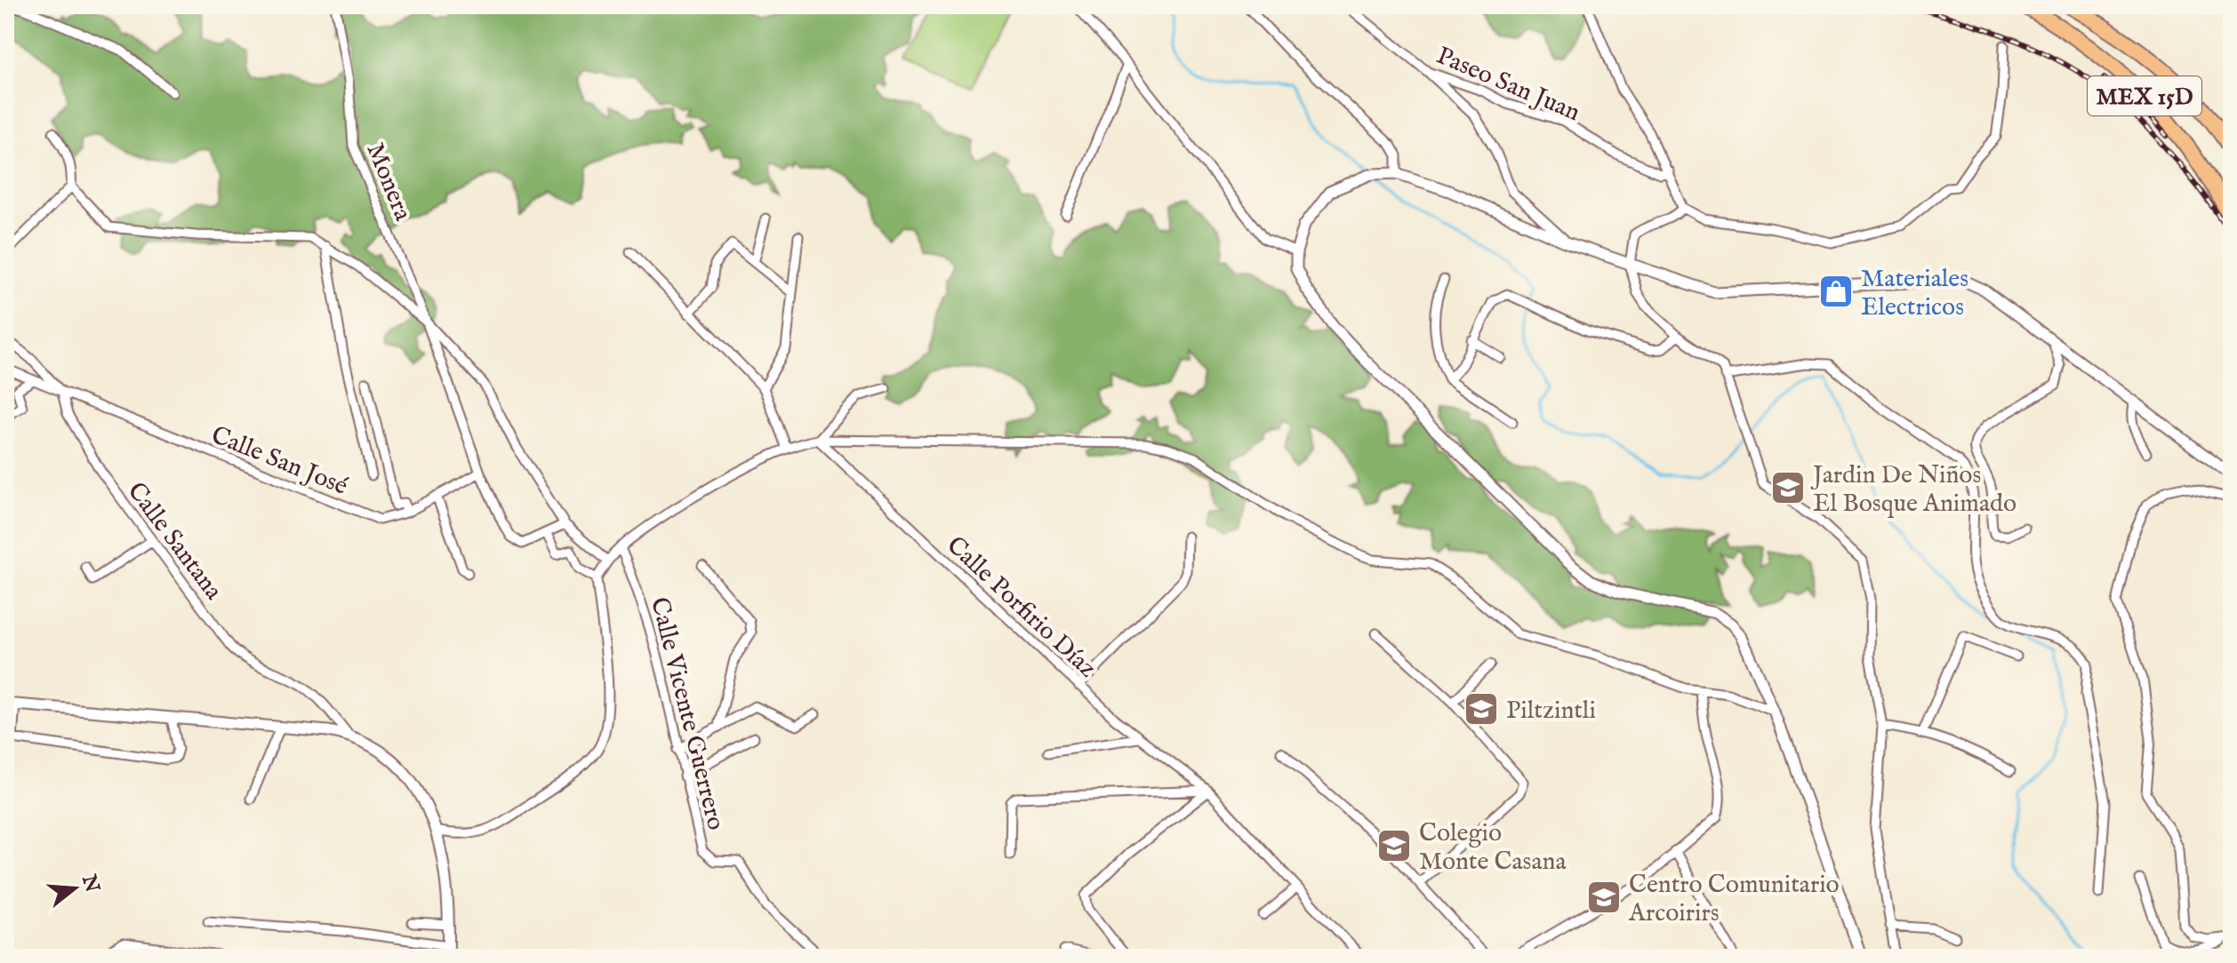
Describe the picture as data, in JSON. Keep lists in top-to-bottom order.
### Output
{
  "streets": {
    "highway": ["MEX 15D"],
    "street": [
      "Paseo San Juan",
      "Monera",
      "Calle San José",
      "Calle Santana",
      "Calle Porfirio Díaz",
      "Calle Vicente Guerrero"
    ]
  },
  "crossings": [
    ["Monera", "Calle San José"],
    ["Calle San José", "Calle Santana"]
  ],
  "places": {
    "shop": ["Materiales Electricos"],
    "school or university": [
      "Jardin De Niños El Bosque Animado",
      "Piltzintli",
      "Colegio Monte Casana",
      "Centro Comunitario Arcoirirs"
    ]
  },
  "north": "right"
}
